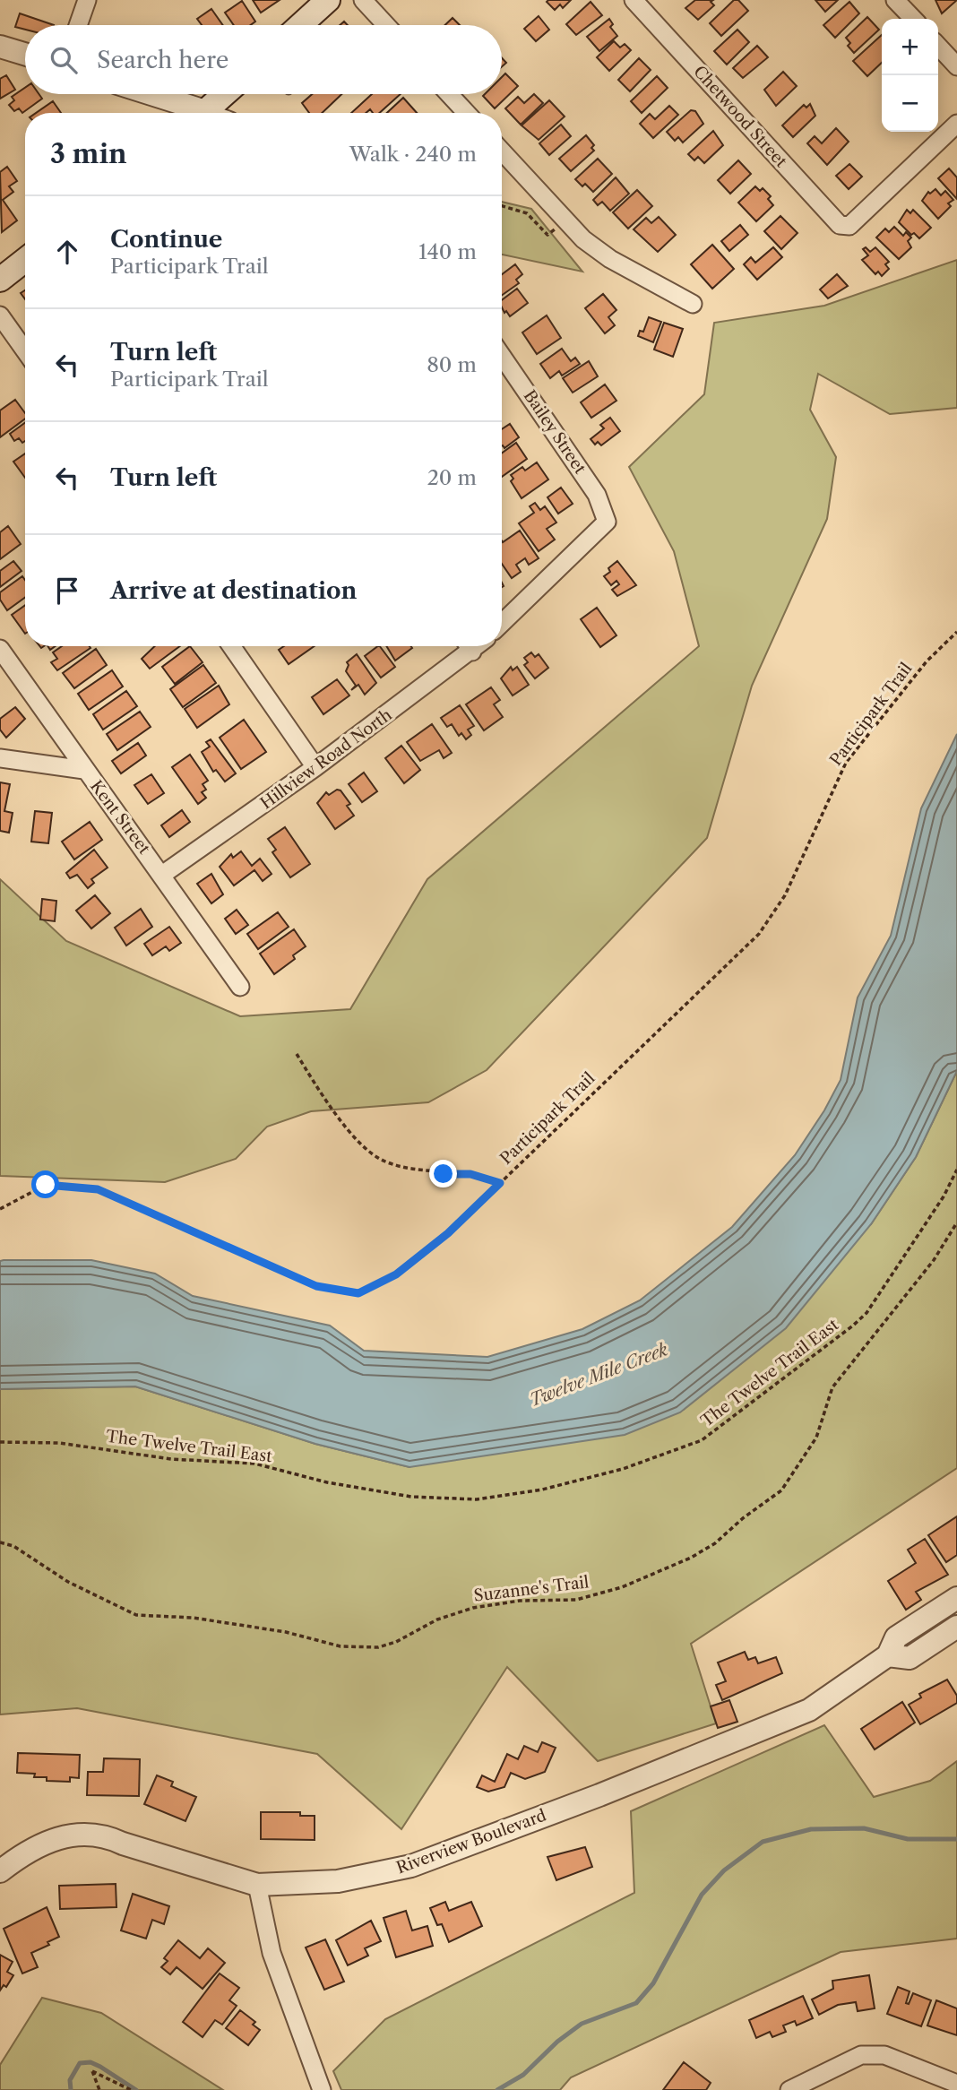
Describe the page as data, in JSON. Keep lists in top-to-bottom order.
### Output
{
  "streets": {
    "street": [
      "Chetwood Street",
      "Bailey Street",
      "Hillview Road North",
      "Kent Street",
      "Riverview Boulevard"
    ],
    "path": ["Participark Trail", "The Twelve Trail East", "Suzanne's Trail"]
  },
  "crossings": [
    ["Hillview Road North", "Kent Street"]
  ],
  "water": ["Twelve Mile Creek"],
  "page": {
    "map_buttons": ["+", "−"],
    "search": "Search here",
    "heading": ["3 min", "Walk · 240 m"],
    "list": [
      ["Continue", "Participark Trail", "140 m"],
      ["Turn left", "Participark Trail", "80 m"],
      ["Turn left", "20 m"],
      "Arrive at destination"
    ]
  }
}
